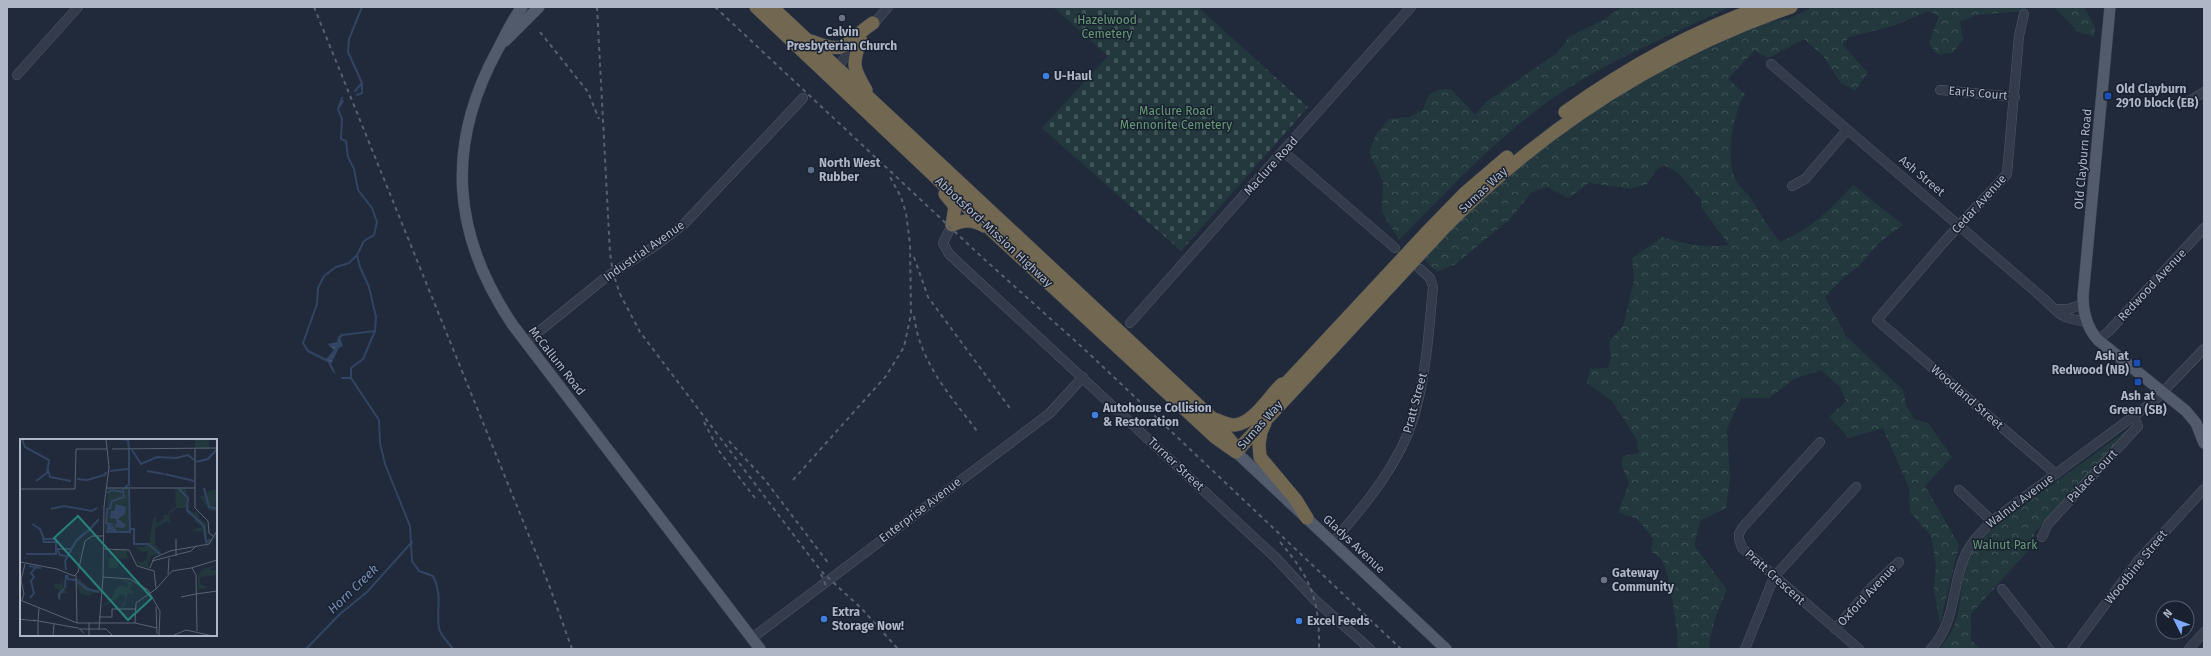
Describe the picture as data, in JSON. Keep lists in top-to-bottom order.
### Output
{
  "streets": {
    "highway": ["Sumas Way", "Abbotsford-Mission Highway"],
    "main road": ["Old Clayburn Road", "McCallum Road", "Gladys Avenue"],
    "street": [
      "Earls Court",
      "Maclure Road",
      "Ash Street",
      "Cedar Avenue",
      "Industrial Avenue",
      "Redwood Avenue",
      "Woodland Street",
      "Pratt Street",
      "Turner Street",
      "Palace Court",
      "Walnut Avenue",
      "Enterprise Avenue",
      "Woodbine Street",
      "Pratt Crescent",
      "Oxford Avenue"
    ]
  },
  "crossings": [
    ["Earls Court", "Cedar Avenue"],
    ["Old Clayburn Road", "Ash Street"],
    ["Ash Street", "Cedar Avenue"],
    ["Sumas Way", "Abbotsford-Mission Highway"],
    ["Sumas Way", "Gladys Avenue"],
    ["Cedar Avenue", "Woodland Street"],
    ["Abbotsford-Mission Highway", "Gladys Avenue"],
    ["Industrial Avenue", "McCallum Road"],
    ["McCallum Road", "Enterprise Avenue"],
    ["Woodland Street", "Walnut Avenue"],
    ["Pratt Street", "Gladys Avenue"],
    ["Turner Street", "Enterprise Avenue"],
    ["Palace Court", "Walnut Avenue"],
    ["Pratt Crescent", "Oxford Avenue"]
  ],
  "water": ["Horn Creek"],
  "parks": ["Hazelwood Cemetery", "Maclure Road Mennonite Cemetery", "Walnut Park"],
  "places": {
    "other": [
      "Calvin Presbyterian Church",
      "U-Haul",
      "North West Rubber",
      "Autohouse Collision & Restoration",
      "Gateway Community",
      "Extra Storage Now!",
      "Excel Feeds"
    ],
    "transit": ["Old Clayburn 2910 block (EB)", "Ash at Redwood (NB)", "Ash at Green (SB)"]
  },
  "north": "top left"
}
